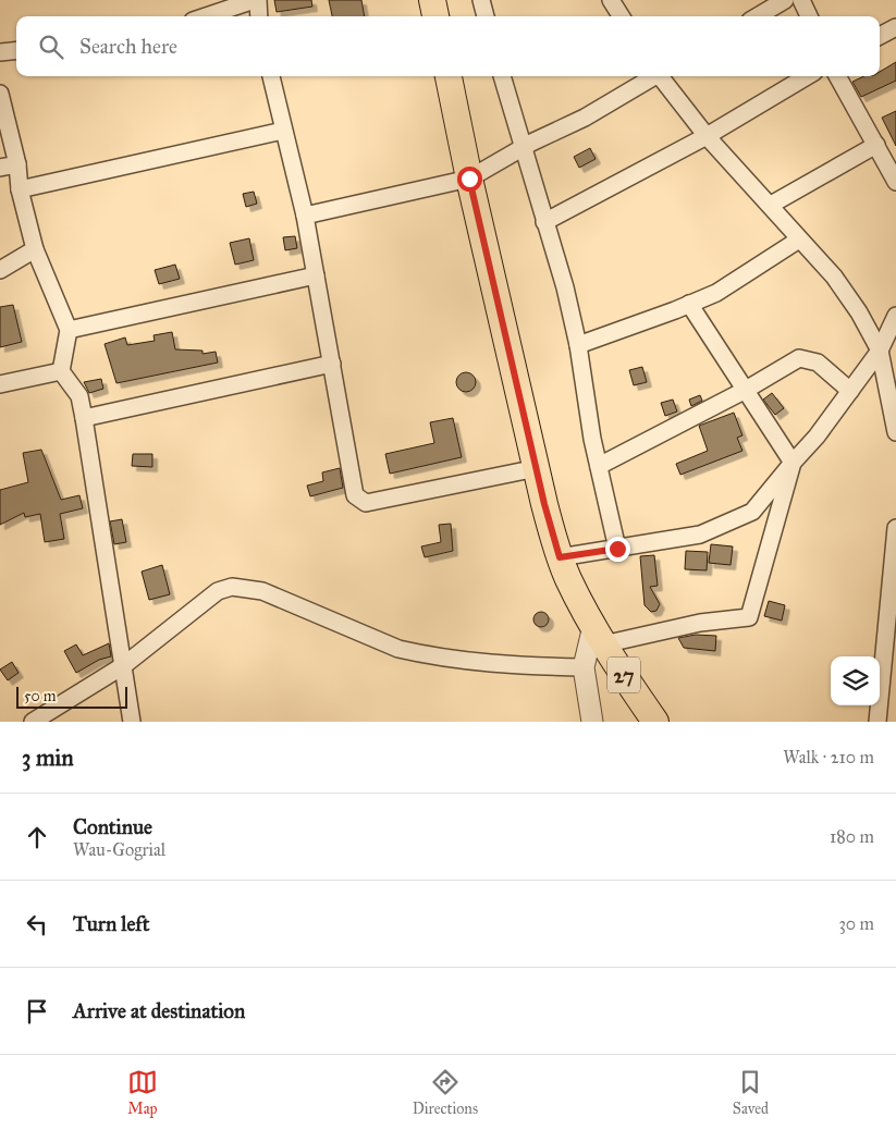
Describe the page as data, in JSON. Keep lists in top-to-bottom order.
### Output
{
  "streets": {
    "main road": ["27"]
  },
  "scale_bar": "50 m",
  "page": {
    "search": "Search here",
    "scale": "50 m",
    "heading": ["3 min", "Walk · 210 m"],
    "list": [
      ["Continue", "Wau-Gogrial", "180 m"],
      ["Turn left", "30 m"],
      "Arrive at destination"
    ],
    "nav": ["Map", "Directions", "Saved"]
  }
}
